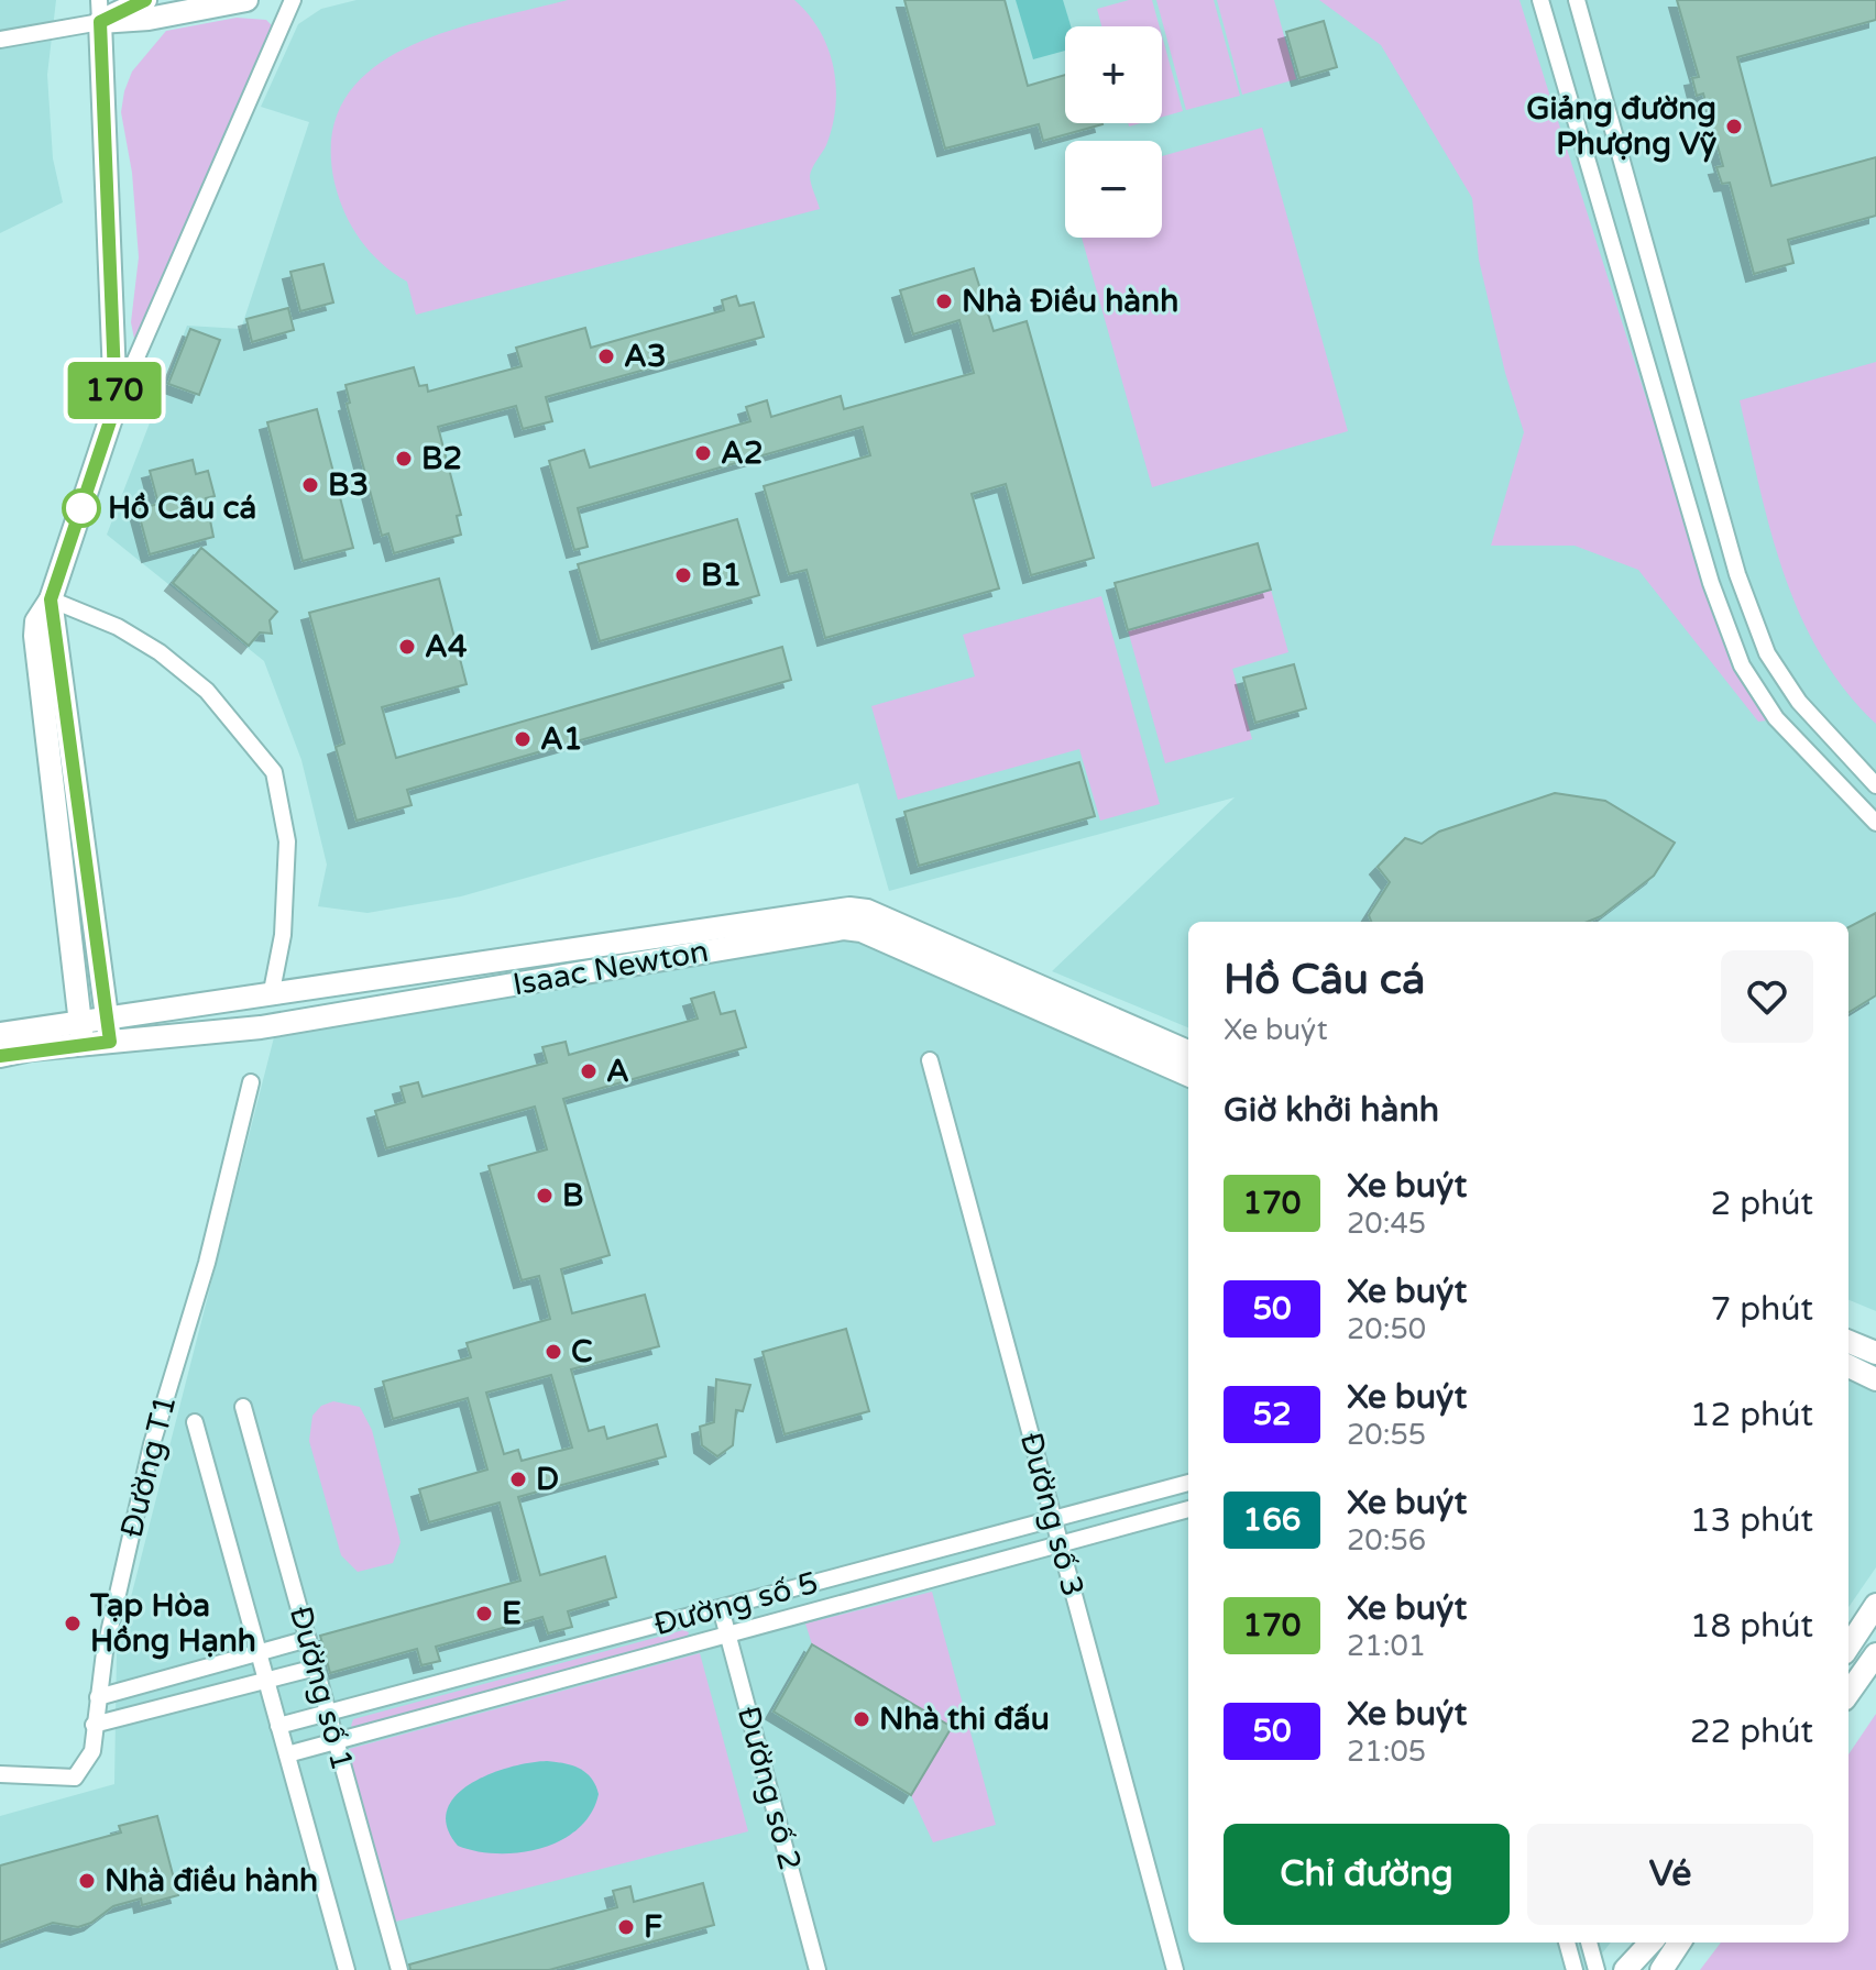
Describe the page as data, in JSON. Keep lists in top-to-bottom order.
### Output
{
  "streets": {
    "street": [
      "Isaac Newton",
      "Đường T1",
      "Đường số 3",
      "Đường số 5",
      "Đường số 1",
      "Đường số 2"
    ]
  },
  "crossings": [
    ["Đường số 3", "Đường số 5"],
    ["Đường số 5", "Đường số 1"],
    ["Đường số 5", "Đường số 2"]
  ],
  "places": [
    "Giảng đường Phượng Vỹ",
    "Nhà Điều hành",
    "A3",
    "A2",
    "B2",
    "B3",
    "Hồ Câu cá",
    "B1",
    "A4",
    "A1",
    "A",
    "B",
    "C",
    "D",
    "E",
    "Tạp Hòa Hồng Hạnh",
    "Nhà thi đấu",
    "Nhà điều hành",
    "F"
  ],
  "lines": ["bus line 170"],
  "page": {
    "on_map": "170",
    "map_buttons": ["+", "−"],
    "heading": [
      ["Hồ Câu cá", "Xe buýt"],
      "Giờ khởi hành"
    ],
    "list": [
      {
        "mark": "170",
        "name": "Xe buýt",
        "note": "20:45",
        "value": "2 phút"
      },
      {
        "mark": "50",
        "name": "Xe buýt",
        "note": "20:50",
        "value": "7 phút"
      },
      {
        "mark": "52",
        "name": "Xe buýt",
        "note": "20:55",
        "value": "12 phút"
      },
      {
        "mark": "166",
        "name": "Xe buýt",
        "note": "20:56",
        "value": "13 phút"
      },
      {
        "mark": "170",
        "name": "Xe buýt",
        "note": "21:01",
        "value": "18 phút"
      },
      {
        "mark": "50",
        "name": "Xe buýt",
        "note": "21:05",
        "value": "22 phút"
      }
    ],
    "buttons": ["Chỉ đường", "Vé"]
  }
}
